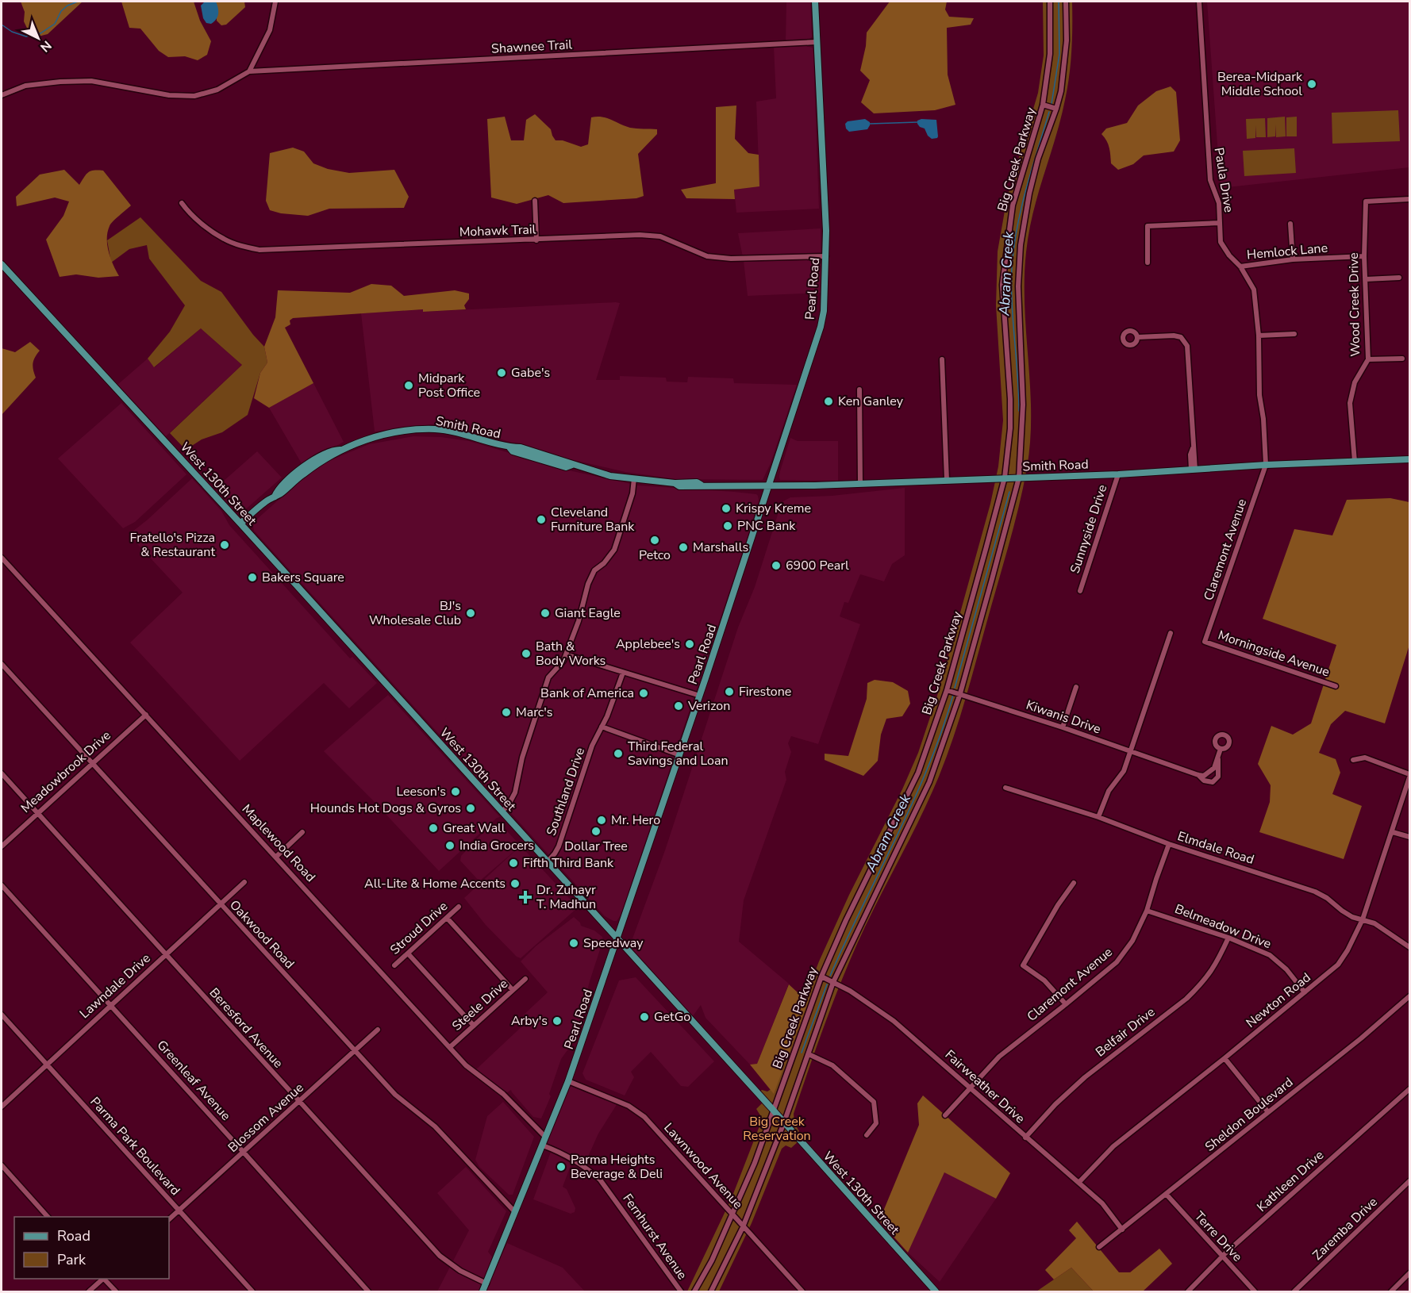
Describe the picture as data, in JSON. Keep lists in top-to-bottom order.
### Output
{
  "streets": {
    "main road": ["Pearl Road", "Smith Road", "West 130th Street"],
    "street": [
      "Shawnee Trail",
      "Big Creek Parkway",
      "Paula Drive",
      "Mohawk Trail",
      "Hemlock Lane",
      "Wood Creek Drive",
      "Sunnyside Drive",
      "Claremont Avenue",
      "Morningside Avenue",
      "Kiwanis Drive",
      "Meadowbrook Drive",
      "Southland Drive",
      "Maplewood Road",
      "Elmdale Road",
      "Belmeadow Drive",
      "Stroud Drive",
      "Oakwood Road",
      "Lawndale Drive",
      "Newton Road",
      "Steele Drive",
      "Beresford Avenue",
      "Belfair Drive",
      "Greenleaf Avenue",
      "Fairweather Drive",
      "Sheldon Boulevard",
      "Blossom Avenue",
      "Parma Park Boulevard",
      "Lawnwood Avenue",
      "Kathleen Drive",
      "Zaremba Drive",
      "Fernhurst Avenue",
      "Terre Drive"
    ]
  },
  "crossings": [
    ["Shawnee Trail", "Pearl Road"],
    ["Big Creek Parkway", "Smith Road"],
    ["Big Creek Parkway", "West 130th Street"],
    ["Big Creek Parkway", "Kiwanis Drive"],
    ["Big Creek Parkway", "Fairweather Drive"],
    ["Big Creek Parkway", "Lawnwood Avenue"],
    ["Paula Drive", "Hemlock Lane"],
    ["Paula Drive", "Smith Road"],
    ["Paula Drive", "Claremont Avenue"],
    ["Mohawk Trail", "Pearl Road"],
    ["Hemlock Lane", "Wood Creek Drive"],
    ["Pearl Road", "Smith Road"],
    ["Pearl Road", "West 130th Street"],
    ["Pearl Road", "Maplewood Road"],
    ["Pearl Road", "Oakwood Road"],
    ["Pearl Road", "Beresford Avenue"],
    ["Pearl Road", "Lawnwood Avenue"],
    ["Pearl Road", "Fernhurst Avenue"],
    ["Wood Creek Drive", "Smith Road"],
    ["Smith Road", "West 130th Street"],
    ["Smith Road", "Sunnyside Drive"],
    ["Smith Road", "Claremont Avenue"],
    ["West 130th Street", "Southland Drive"],
    ["Claremont Avenue", "Morningside Avenue"],
    ["Claremont Avenue", "Elmdale Road"],
    ["Claremont Avenue", "Belmeadow Drive"],
    ["Claremont Avenue", "Fairweather Drive"],
    ["Meadowbrook Drive", "Maplewood Road"],
    ["Meadowbrook Drive", "Oakwood Road"],
    ["Meadowbrook Drive", "Beresford Avenue"],
    ["Maplewood Road", "Steele Drive"],
    ["Elmdale Road", "Newton Road"],
    ["Belmeadow Drive", "Newton Road"],
    ["Belmeadow Drive", "Belfair Drive"],
    ["Oakwood Road", "Lawndale Drive"],
    ["Oakwood Road", "Blossom Avenue"],
    ["Lawndale Drive", "Beresford Avenue"],
    ["Lawndale Drive", "Greenleaf Avenue"],
    ["Lawndale Drive", "Parma Park Boulevard"],
    ["Newton Road", "Fairweather Drive"],
    ["Beresford Avenue", "Blossom Avenue"],
    ["Belfair Drive", "Fairweather Drive"],
    ["Greenleaf Avenue", "Blossom Avenue"],
    ["Fairweather Drive", "Sheldon Boulevard"],
    ["Sheldon Boulevard", "Terre Drive"],
    ["Blossom Avenue", "Parma Park Boulevard"],
    ["Kathleen Drive", "Terre Drive"]
  ],
  "water": ["Abram Creek"],
  "parks": ["Big Creek Reservation"],
  "places": {
    "other": [
      "Berea-Midpark Middle School",
      "Gabe's",
      "Midpark Post Office",
      "Ken Ganley",
      "Krispy Kreme",
      "Cleveland Furniture Bank",
      "PNC Bank",
      "Petco",
      "Fratello's Pizza & Restaurant",
      "Marshalls",
      "6900 Pearl",
      "Bakers Square",
      "BJ's Wholesale Club",
      "Giant Eagle",
      "Applebee's",
      "Bath & Body Works",
      "Firestone",
      "Bank of America",
      "Verizon",
      "Marc's",
      "Third Federal Savings and Loan",
      "Leeson's",
      "Hounds Hot Dogs & Gyros",
      "Mr. Hero",
      "Great Wall",
      "Dollar Tree",
      "India Grocers",
      "Fifth Third Bank",
      "All-Lite & Home Accents",
      "Speedway",
      "GetGo",
      "Arby's",
      "Parma Heights Beverage & Deli"
    ],
    "health": ["Dr. Zuhayr T. Madhun"]
  },
  "legend": ["Road", "Park"],
  "north": "bottom right"
}
